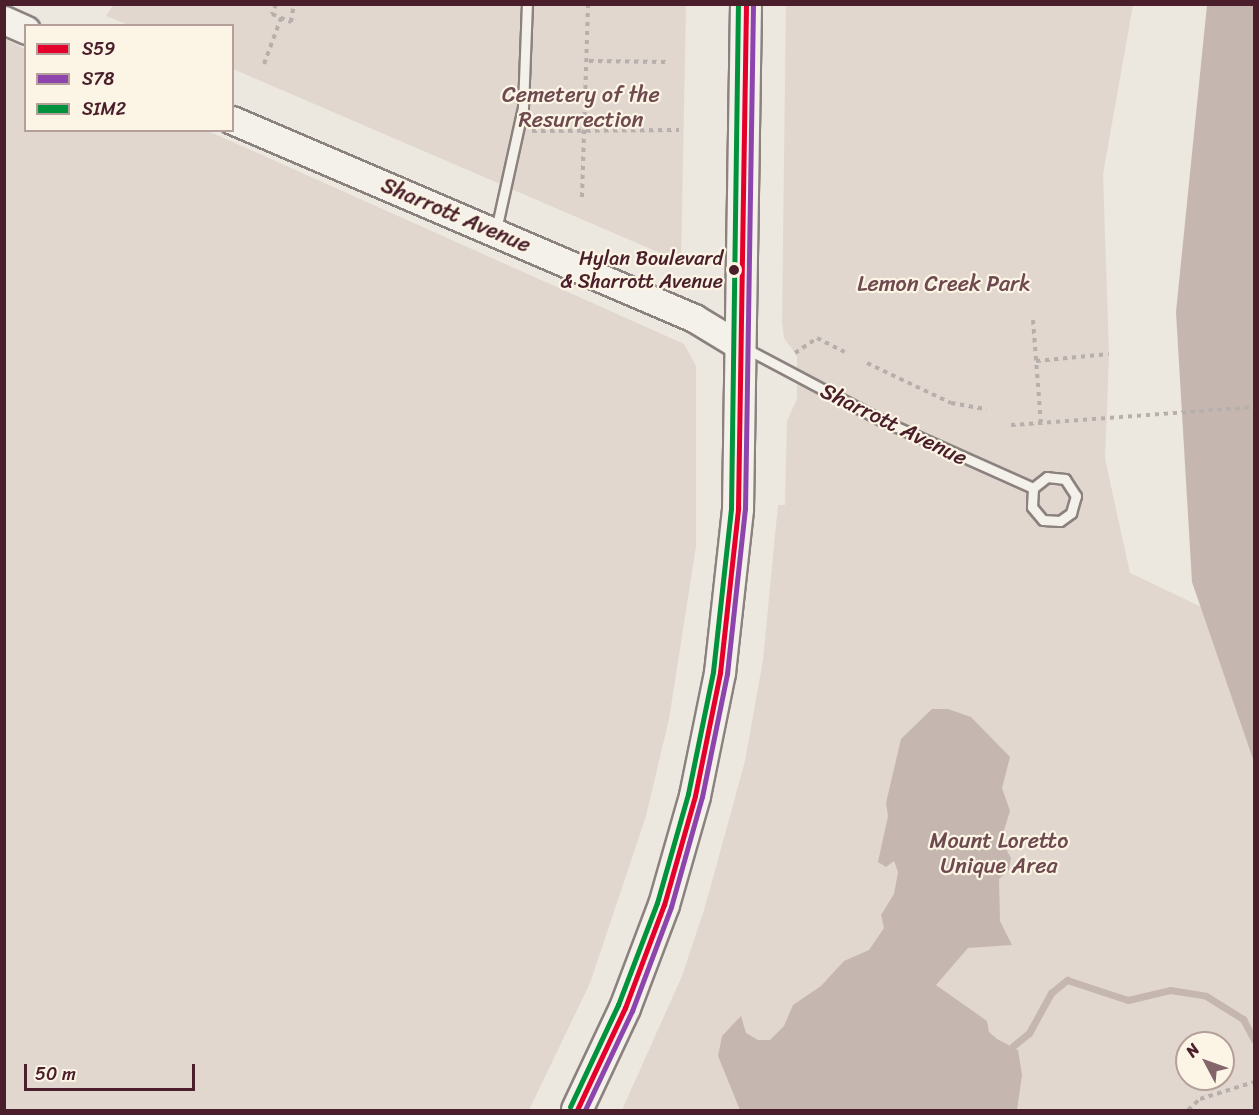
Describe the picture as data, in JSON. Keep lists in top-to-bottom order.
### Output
{
  "streets": {
    "street": ["Sharrott Avenue"]
  },
  "parks": ["Cemetery of the Resurrection", "Lemon Creek Park", "Mount Loretto Unique Area"],
  "places": ["Hylan Boulevard & Sharrott Avenue"],
  "lines": ["transit line S59", "transit line S78", "transit line SIM2"],
  "legend": ["S59", "S78", "SIM2"],
  "scale_bar": "50 m",
  "north": "top left"
}
